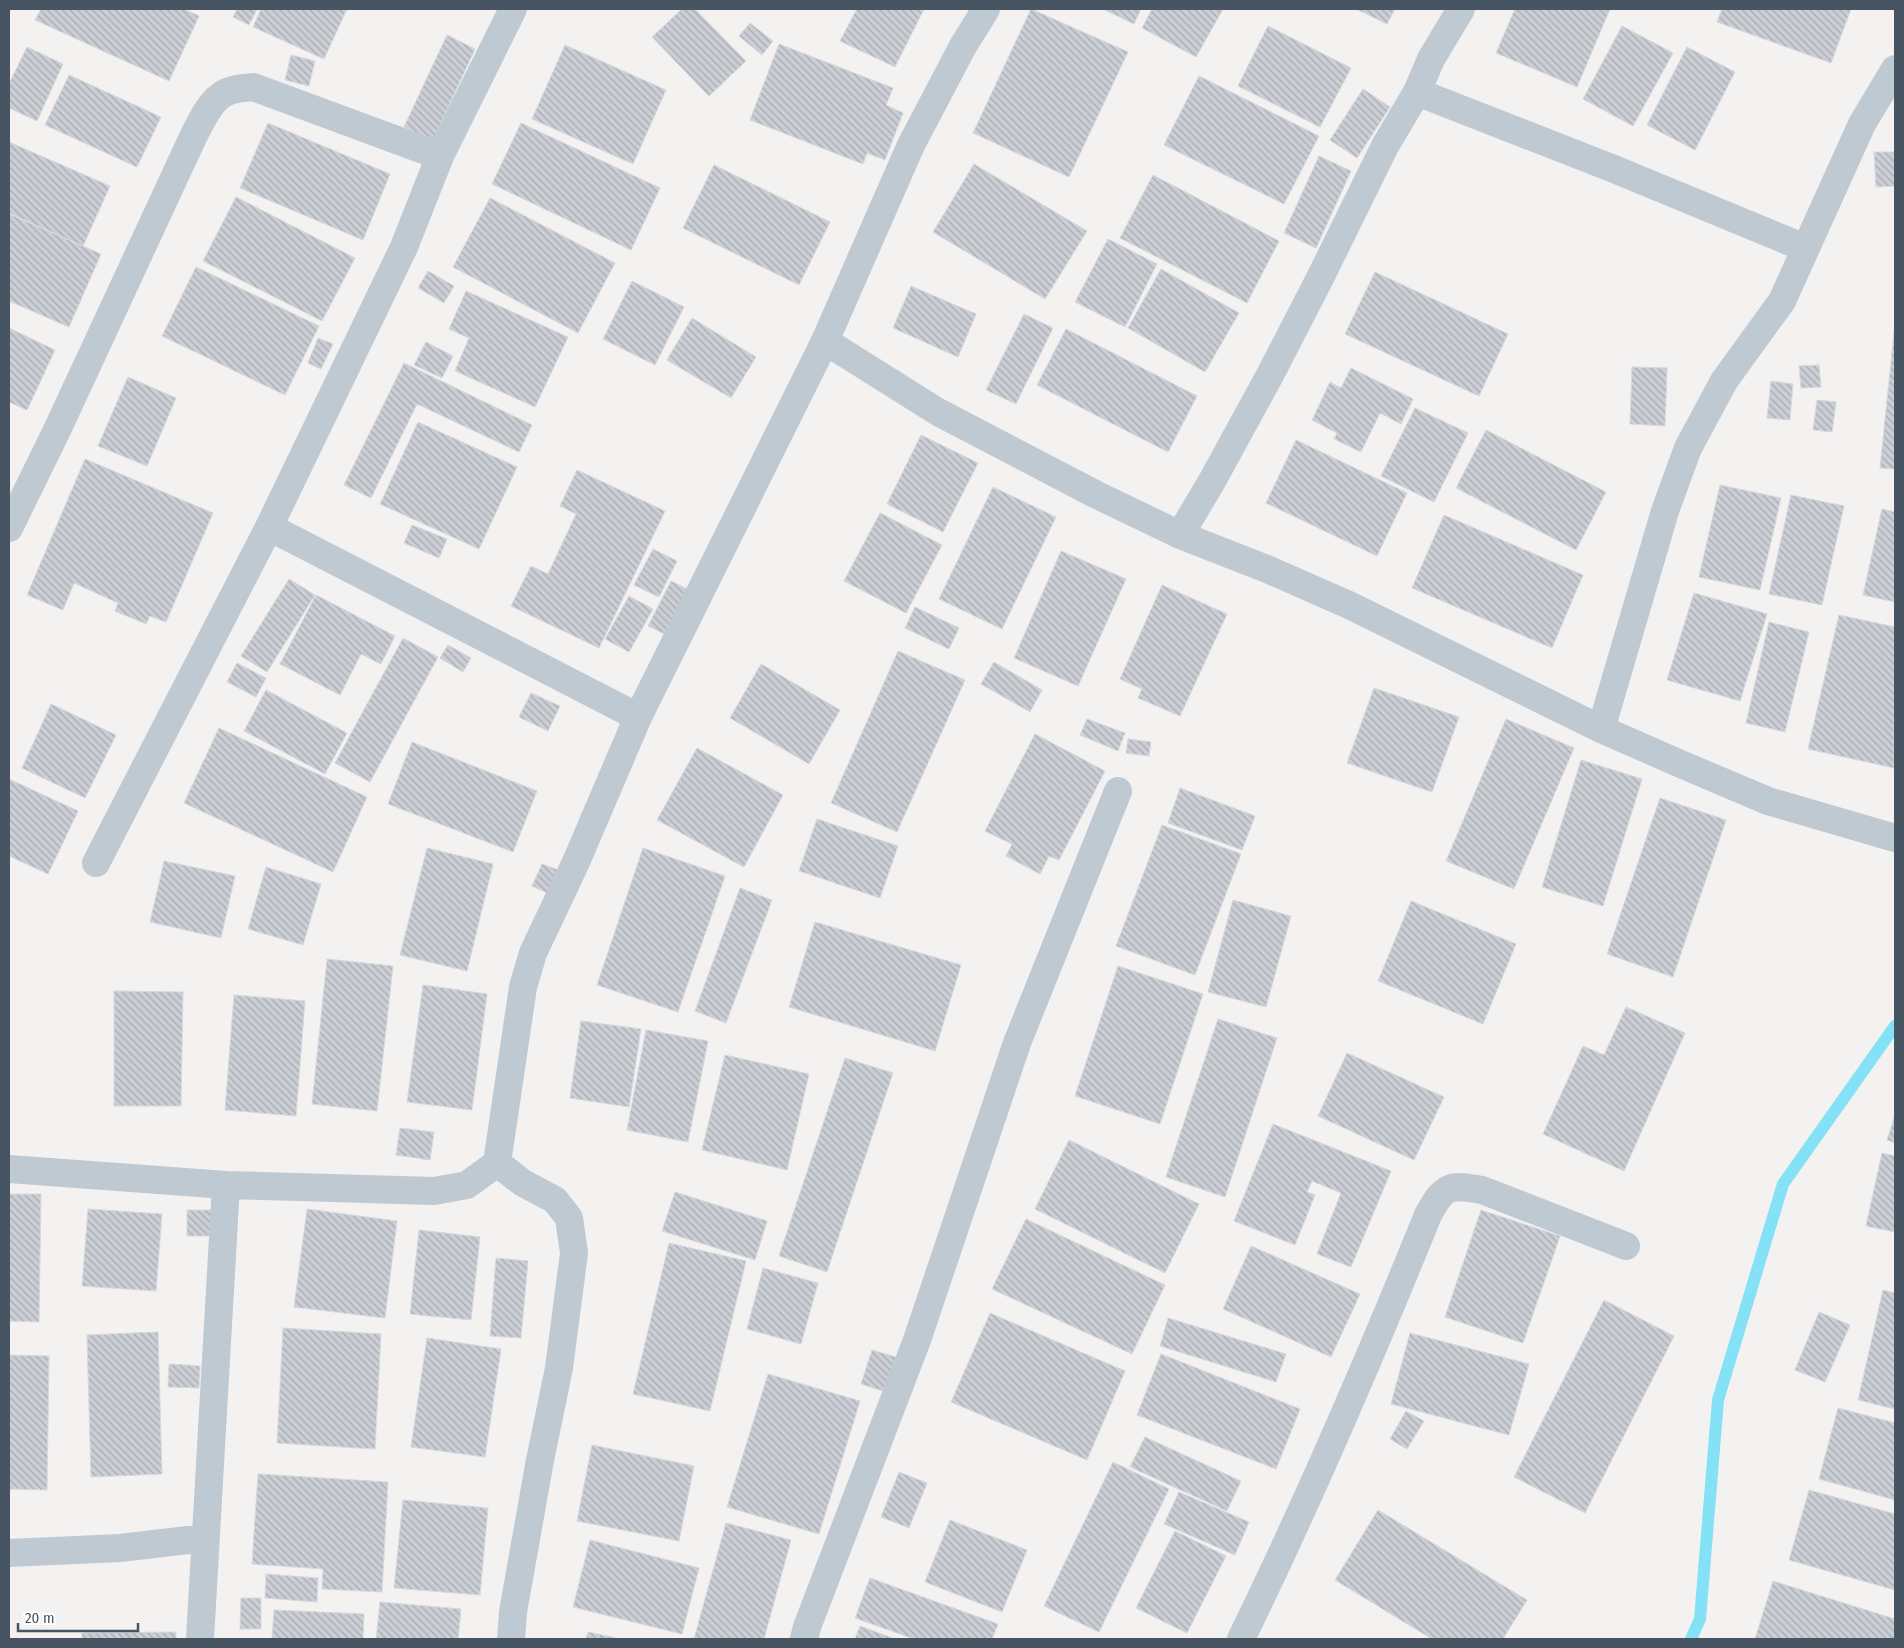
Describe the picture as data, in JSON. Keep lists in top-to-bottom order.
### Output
{
  "scale_bar": "20 m"
}
